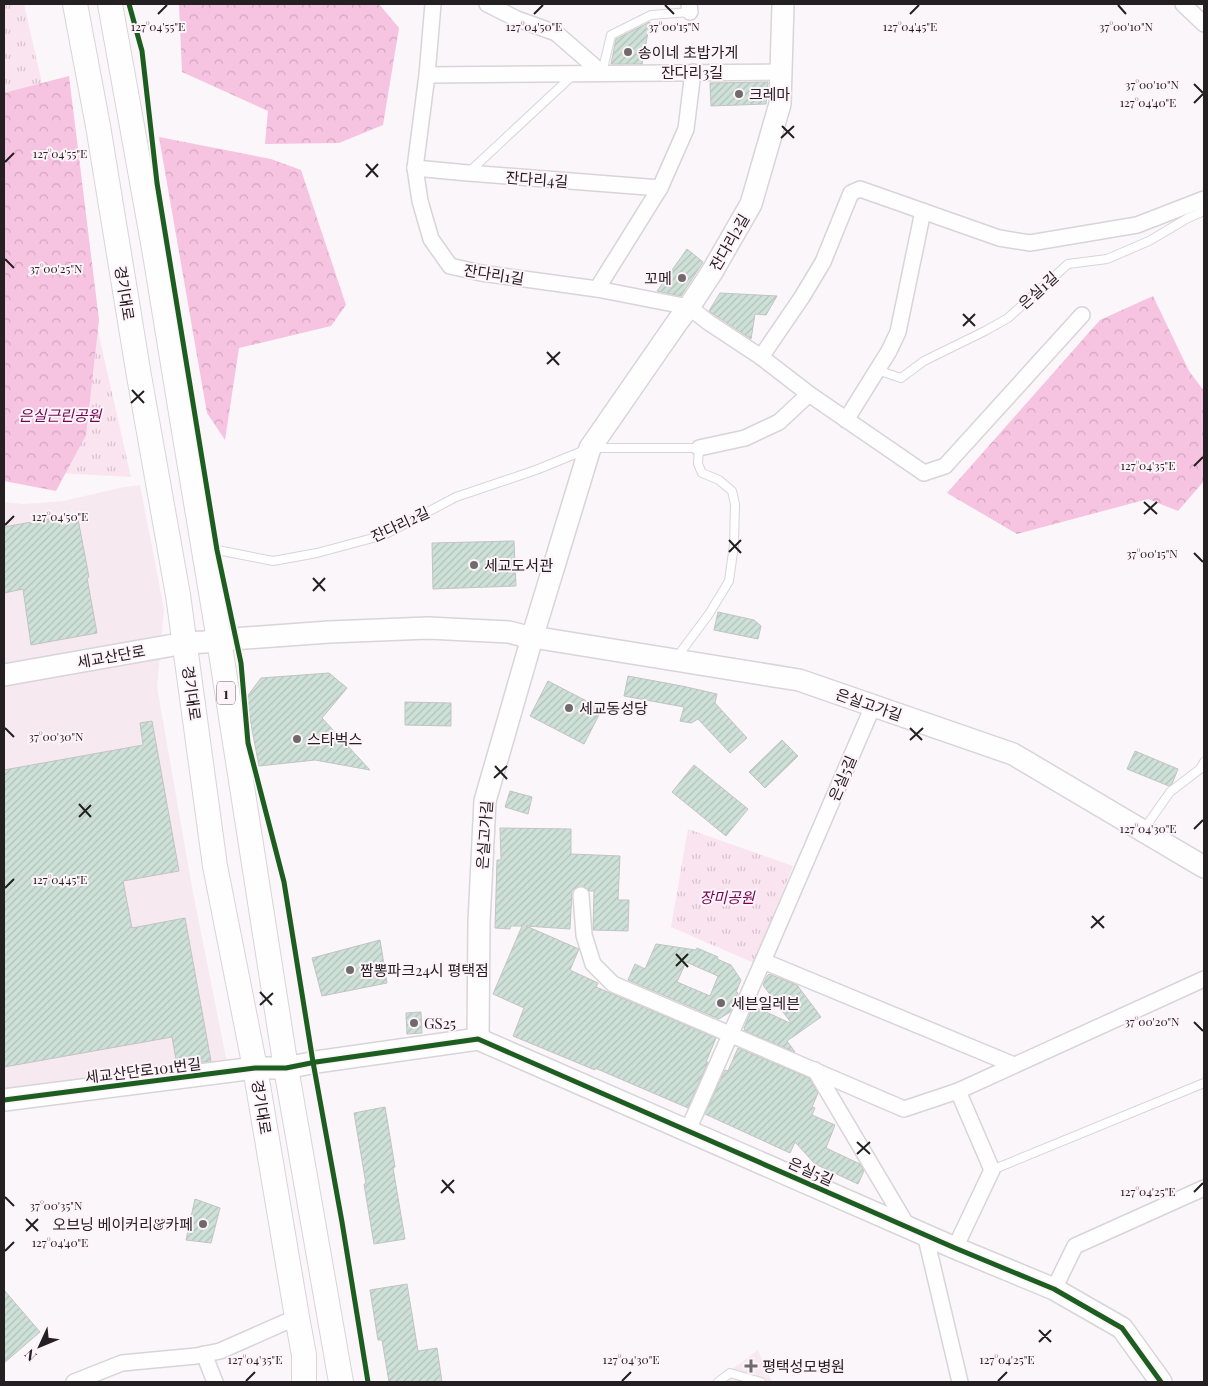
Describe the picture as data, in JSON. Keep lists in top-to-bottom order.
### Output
{
  "streets": {
    "main road": ["경기대로", "1"],
    "street": [
      "잔다리3길",
      "잔다리4길",
      "잔다리2길",
      "잔다리1길",
      "세교산단로",
      "은실고가길",
      "은실5길",
      "세교산단로101번길"
    ],
    "lane": ["은실1길"]
  },
  "crossings": [
    ["잔다리3길", "잔다리2길"],
    ["잔다리3길", "잔다리1길"],
    ["잔다리4길", "잔다리1길"],
    ["잔다리2길", "잔다리1길"],
    ["잔다리2길", "경기대로"],
    ["잔다리2길", "은실고가길"],
    ["경기대로", "세교산단로"],
    ["경기대로", "은실고가길"],
    ["경기대로", "세교산단로101번길"],
    ["세교산단로", "은실고가길"],
    ["은실고가길", "은실5길"],
    ["은실고가길", "세교산단로101번길"]
  ],
  "parks": ["은실근린공원", "장미공원"],
  "places": {
    "other": [
      "송이네 초밥가게",
      "크레마",
      "꼬메",
      "세교도서관",
      "세교동성당",
      "스타벅스",
      "짬뽕파크24시 평택점",
      "세븐일레븐",
      "GS25",
      "오브닝 베이커리&카페"
    ],
    "health": ["평택성모병원"]
  },
  "north": "bottom left",
  "coordinates": [
    "127°04'55\"E",
    "127°04'50\"E",
    "127°04'45\"E",
    "37°00'15\"N",
    "37°00'10\"N",
    "127°04'40\"E",
    "37°00'25\"N",
    "127°04'35\"E",
    "37°00'30\"N",
    "127°04'30\"E",
    "37°00'20\"N",
    "127°04'25\"E",
    "37°00'35\"N"
  ]
}
